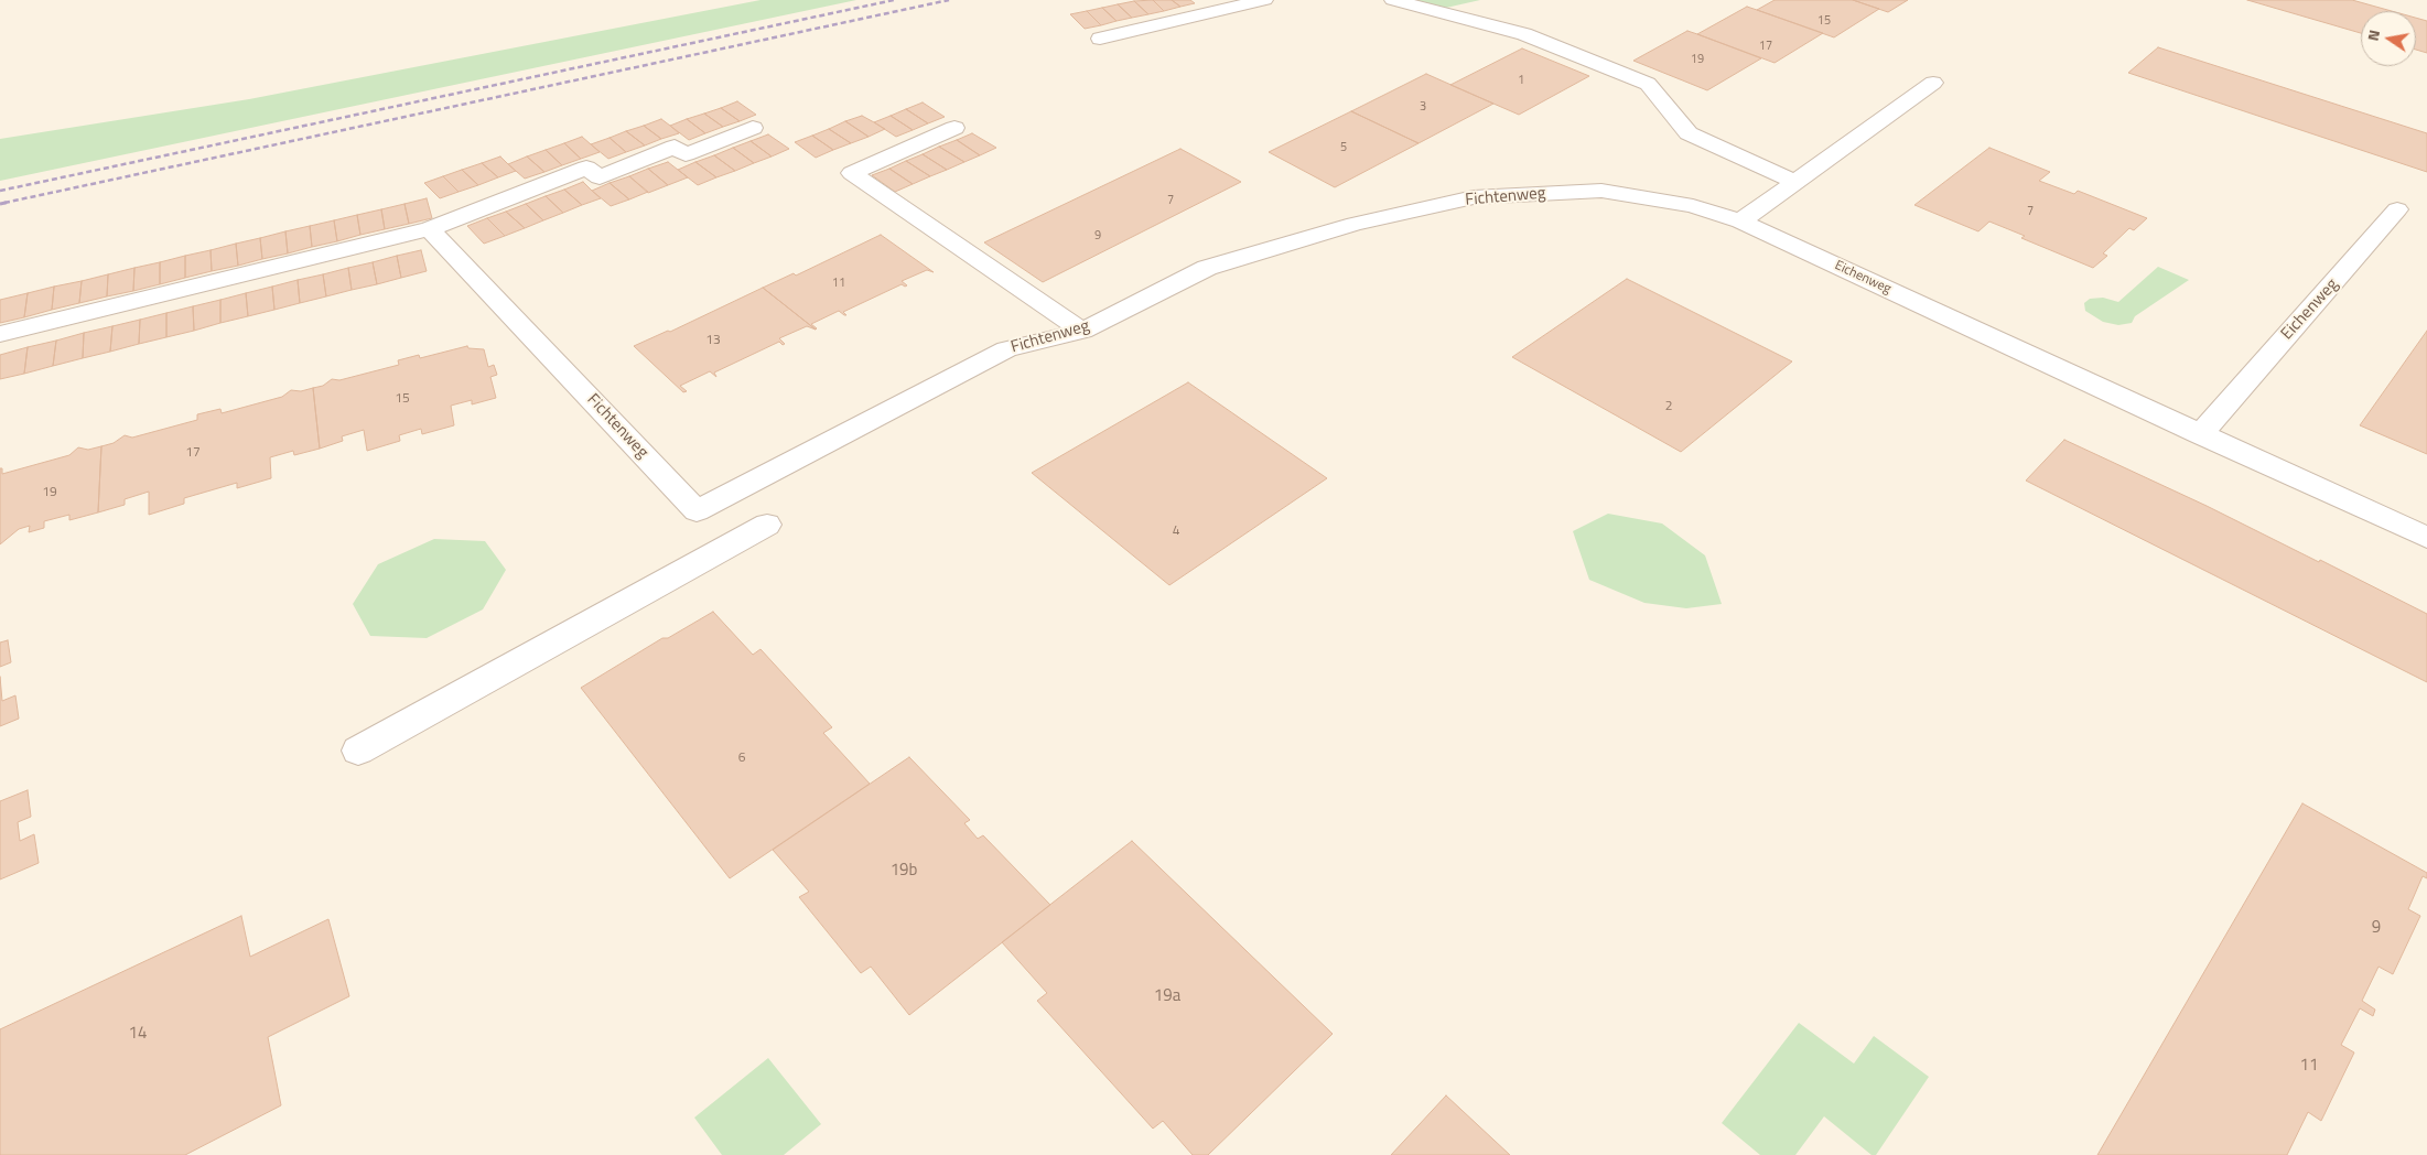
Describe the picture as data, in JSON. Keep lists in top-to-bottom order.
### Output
{
  "streets": {
    "street": ["Fichtenweg", "Eichenweg"]
  },
  "crossings": [
    ["Fichtenweg", "Eichenweg"]
  ],
  "house_numbers": [
    "15",
    "17",
    "19",
    "1",
    "3",
    "5",
    "7",
    "7",
    "9",
    "11",
    "13",
    "15",
    "2",
    "17",
    "19",
    "4",
    "6",
    "19b",
    "9",
    "19a",
    "14",
    "11"
  ],
  "north": "left"
}
